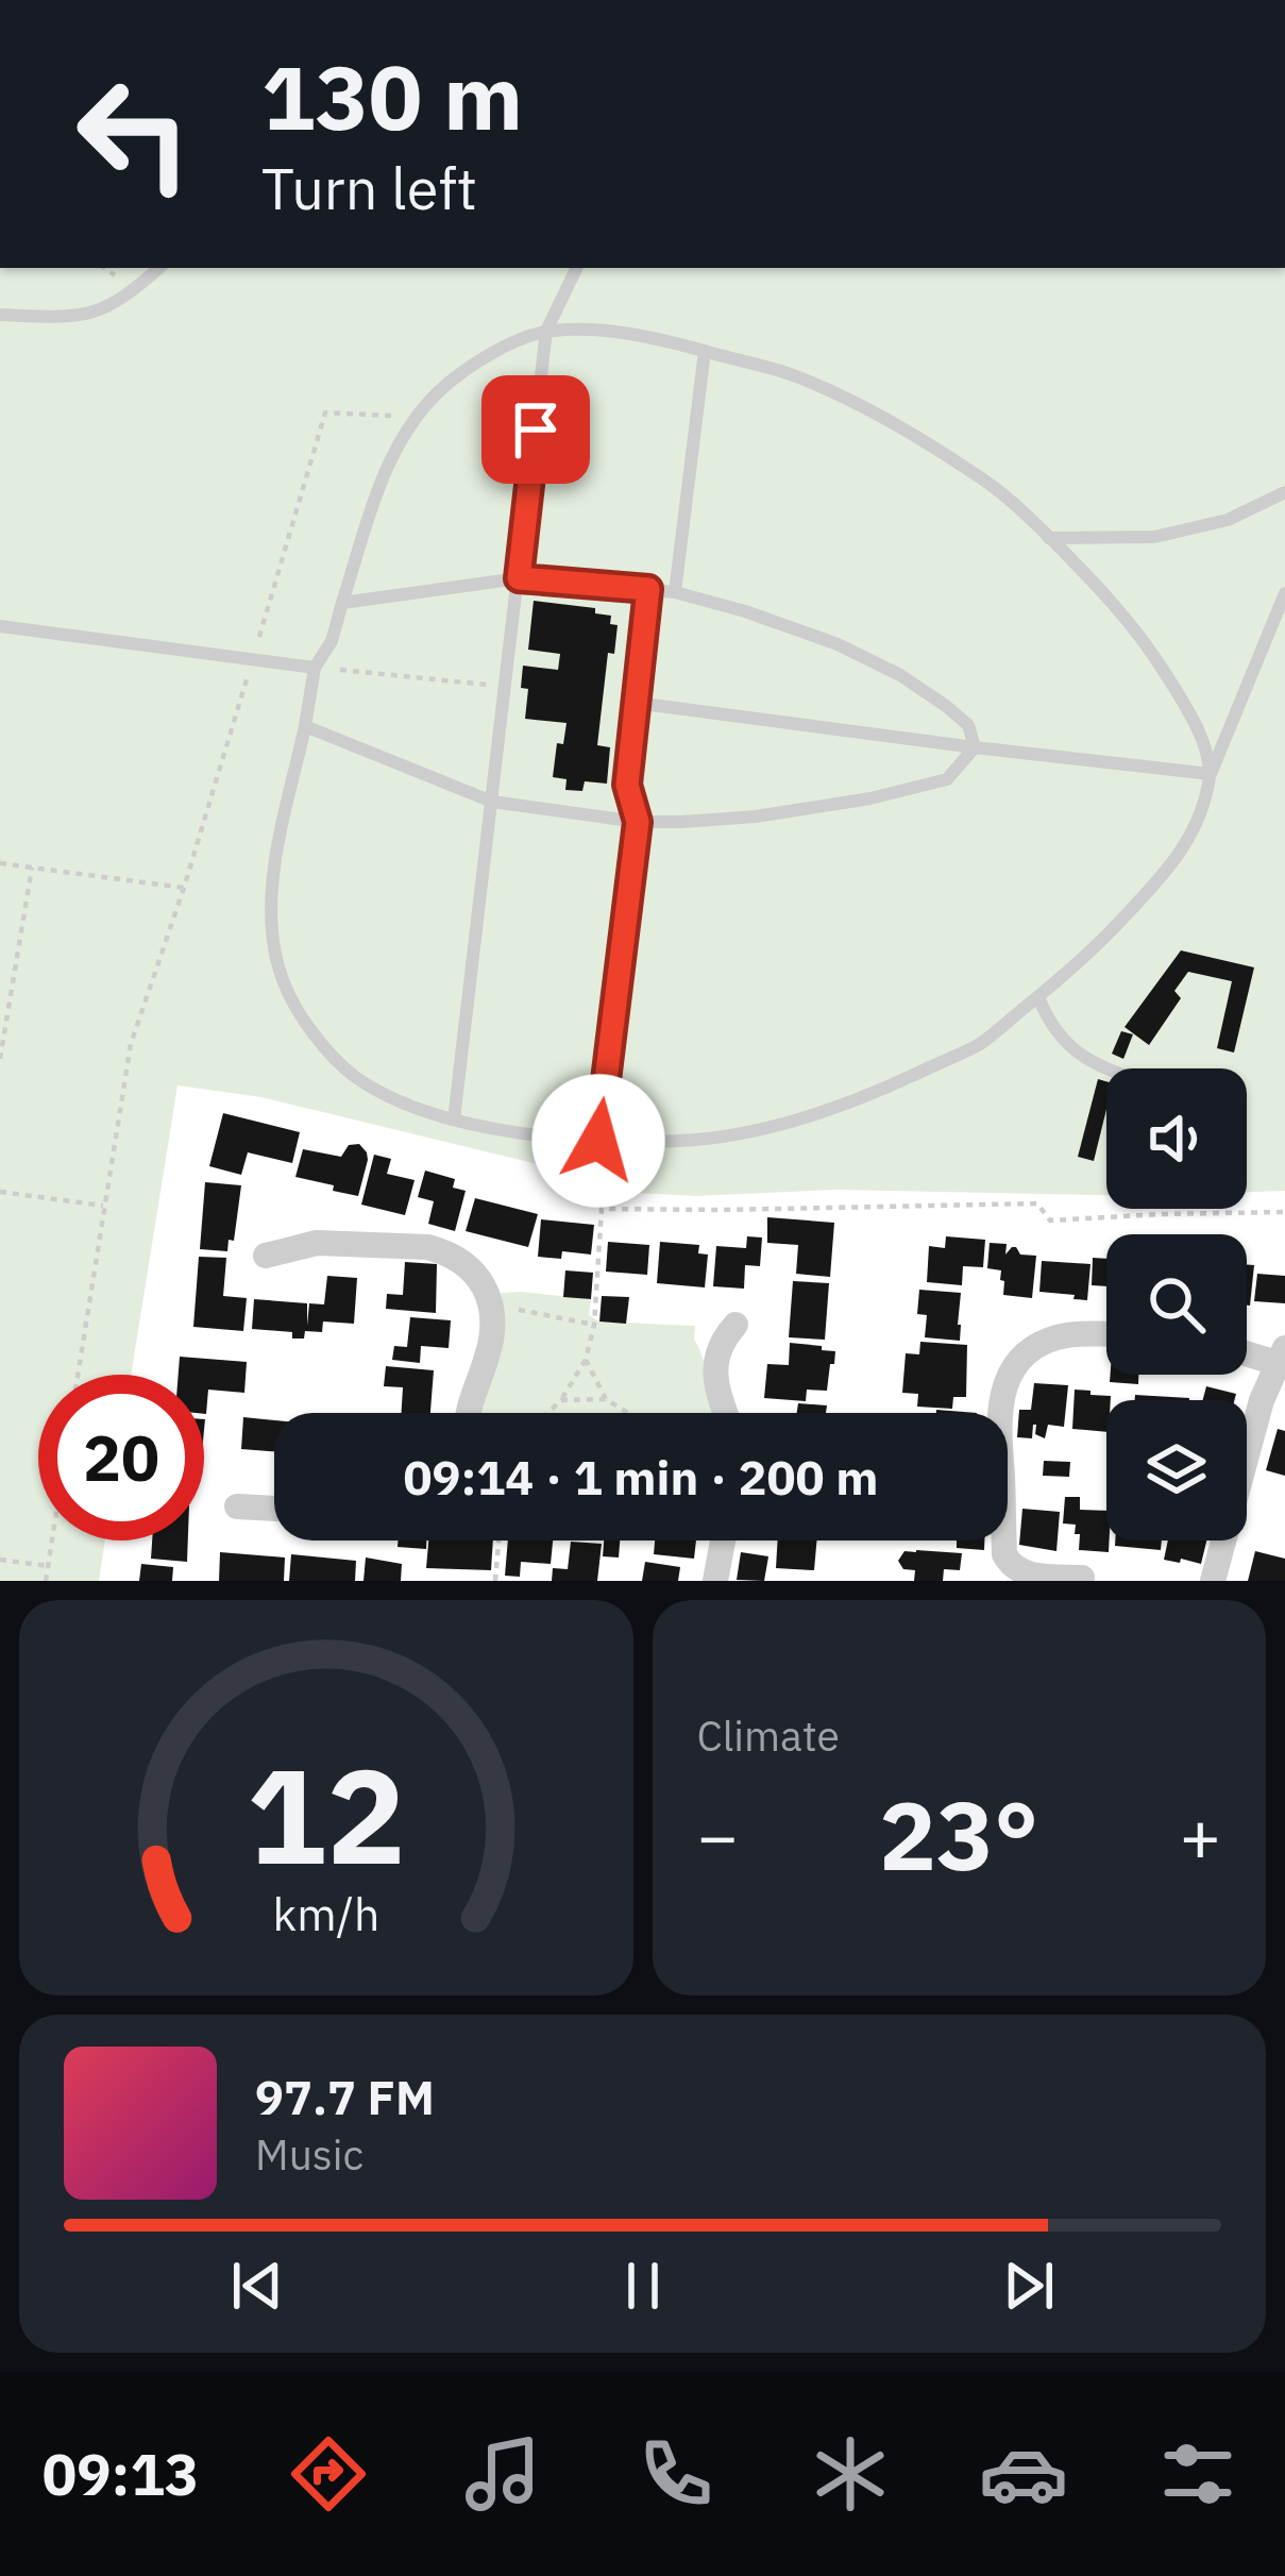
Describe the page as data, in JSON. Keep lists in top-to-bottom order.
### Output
{
  "page": {
    "turn": ["130 m", "Turn left"],
    "limit": "20",
    "trip": "09:14 · 1 min · 200 m",
    "tile": "Climate",
    "heat": ["−", "23°", "+"],
    "song": ["97.7 FM", "Music"],
    "tabs": "09:13",
    "gauge": ["12", "km/h"]
  }
}
